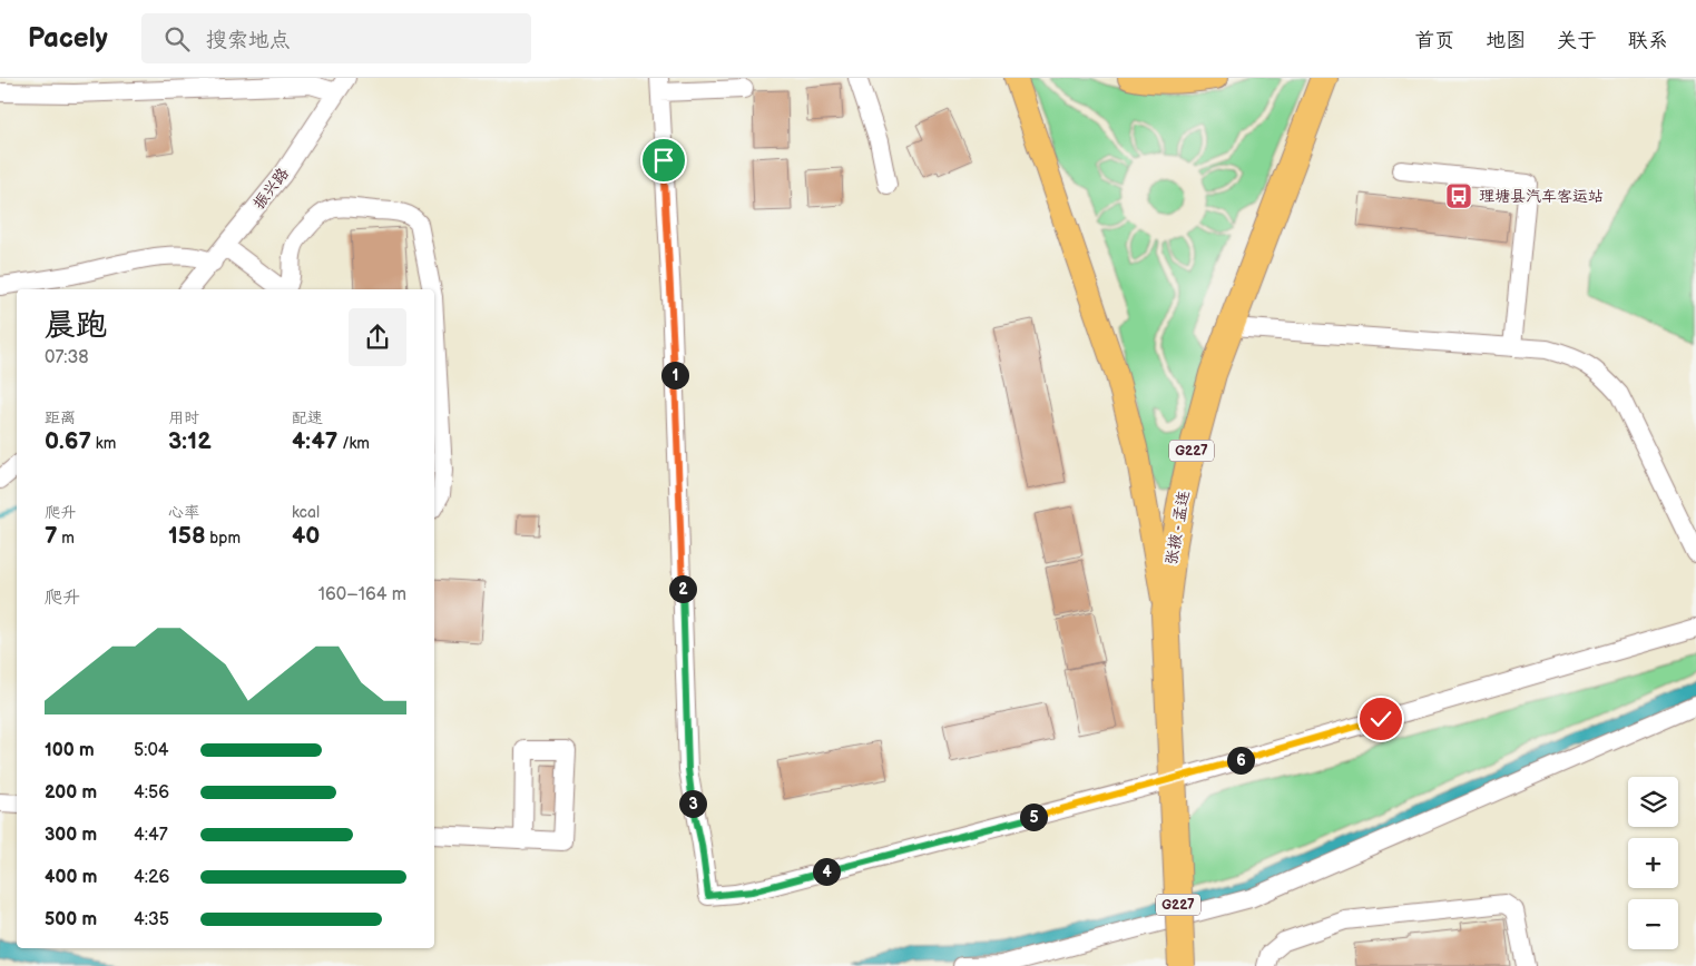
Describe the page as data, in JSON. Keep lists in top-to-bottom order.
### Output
{
  "streets": {
    "highway": ["G227", "张掖 - 孟连"],
    "street": ["振兴路"]
  },
  "places": {
    "bus stop": ["理塘县汽车客运站"]
  },
  "page": {
    "header": "Pacely",
    "search": "搜索地点",
    "nav": [
      "首页",
      "地图",
      "关于",
      "联系"
    ],
    "heading": ["晨跑", "07:38"],
    "pins": [
      "1",
      "2",
      "6",
      "3",
      "5",
      "4"
    ],
    "stats": [
      ["距离", "0.67 km"],
      ["用时", "3:12"],
      ["配速", "4:47 /km"],
      ["爬升", "7 m"],
      ["心率", "158 bpm"],
      ["kcal", "40"]
    ],
    "chart": ["爬升", "160–164 m"],
    "list": [
      {
        "name": "100 m",
        "note": "5:04"
      },
      {
        "name": "200 m",
        "note": "4:56"
      },
      {
        "name": "300 m",
        "note": "4:47"
      },
      {
        "name": "400 m",
        "note": "4:26"
      },
      {
        "name": "500 m",
        "note": "4:35"
      }
    ],
    "map_buttons": ["+", "−"]
  }
}
